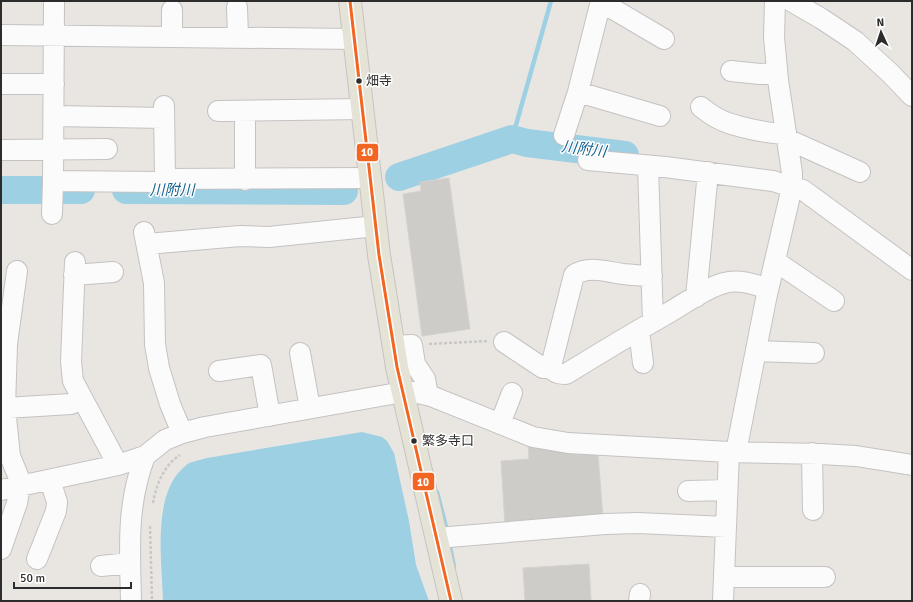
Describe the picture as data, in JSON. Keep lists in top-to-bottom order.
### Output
{
  "water": ["川附川"],
  "places": ["畑寺", "繁多寺口"],
  "lines": ["transit line 10"],
  "scale_bar": "50 m",
  "north": "top"
}
